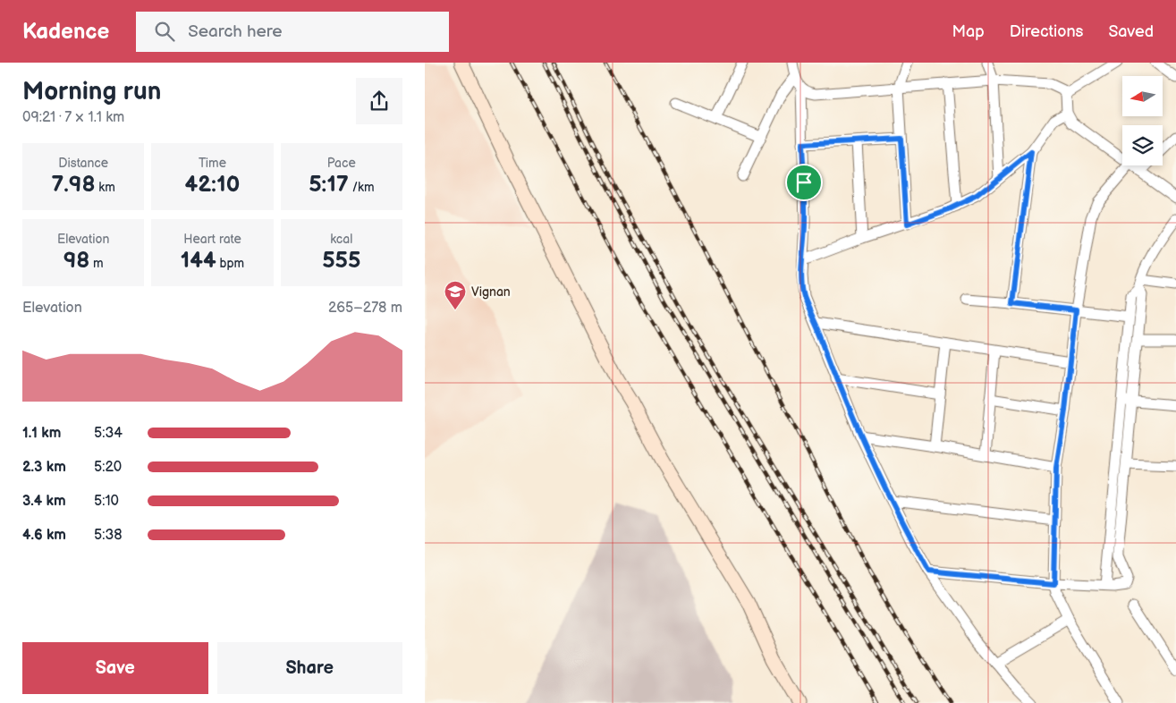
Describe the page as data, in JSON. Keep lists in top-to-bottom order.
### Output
{
  "places": {
    "school or university": ["Vignan"]
  },
  "north": "left",
  "page": {
    "header": "Kadence",
    "search": "Search here",
    "nav": ["Map", "Directions", "Saved"],
    "heading": ["Morning run", "09:21 · 7 × 1.1 km"],
    "stats": [
      ["Distance", "7.98 km"],
      ["Time", "42:10"],
      ["Pace", "5:17 /km"],
      ["Elevation", "98 m"],
      ["Heart rate", "144 bpm"],
      ["kcal", "555"]
    ],
    "chart": ["Elevation", "265–278 m"],
    "list": [
      {
        "name": "1.1 km",
        "note": "5:34"
      },
      {
        "name": "2.3 km",
        "note": "5:20"
      },
      {
        "name": "3.4 km",
        "note": "5:10"
      },
      {
        "name": "4.6 km",
        "note": "5:38"
      }
    ],
    "buttons": ["Save", "Share"]
  }
}
